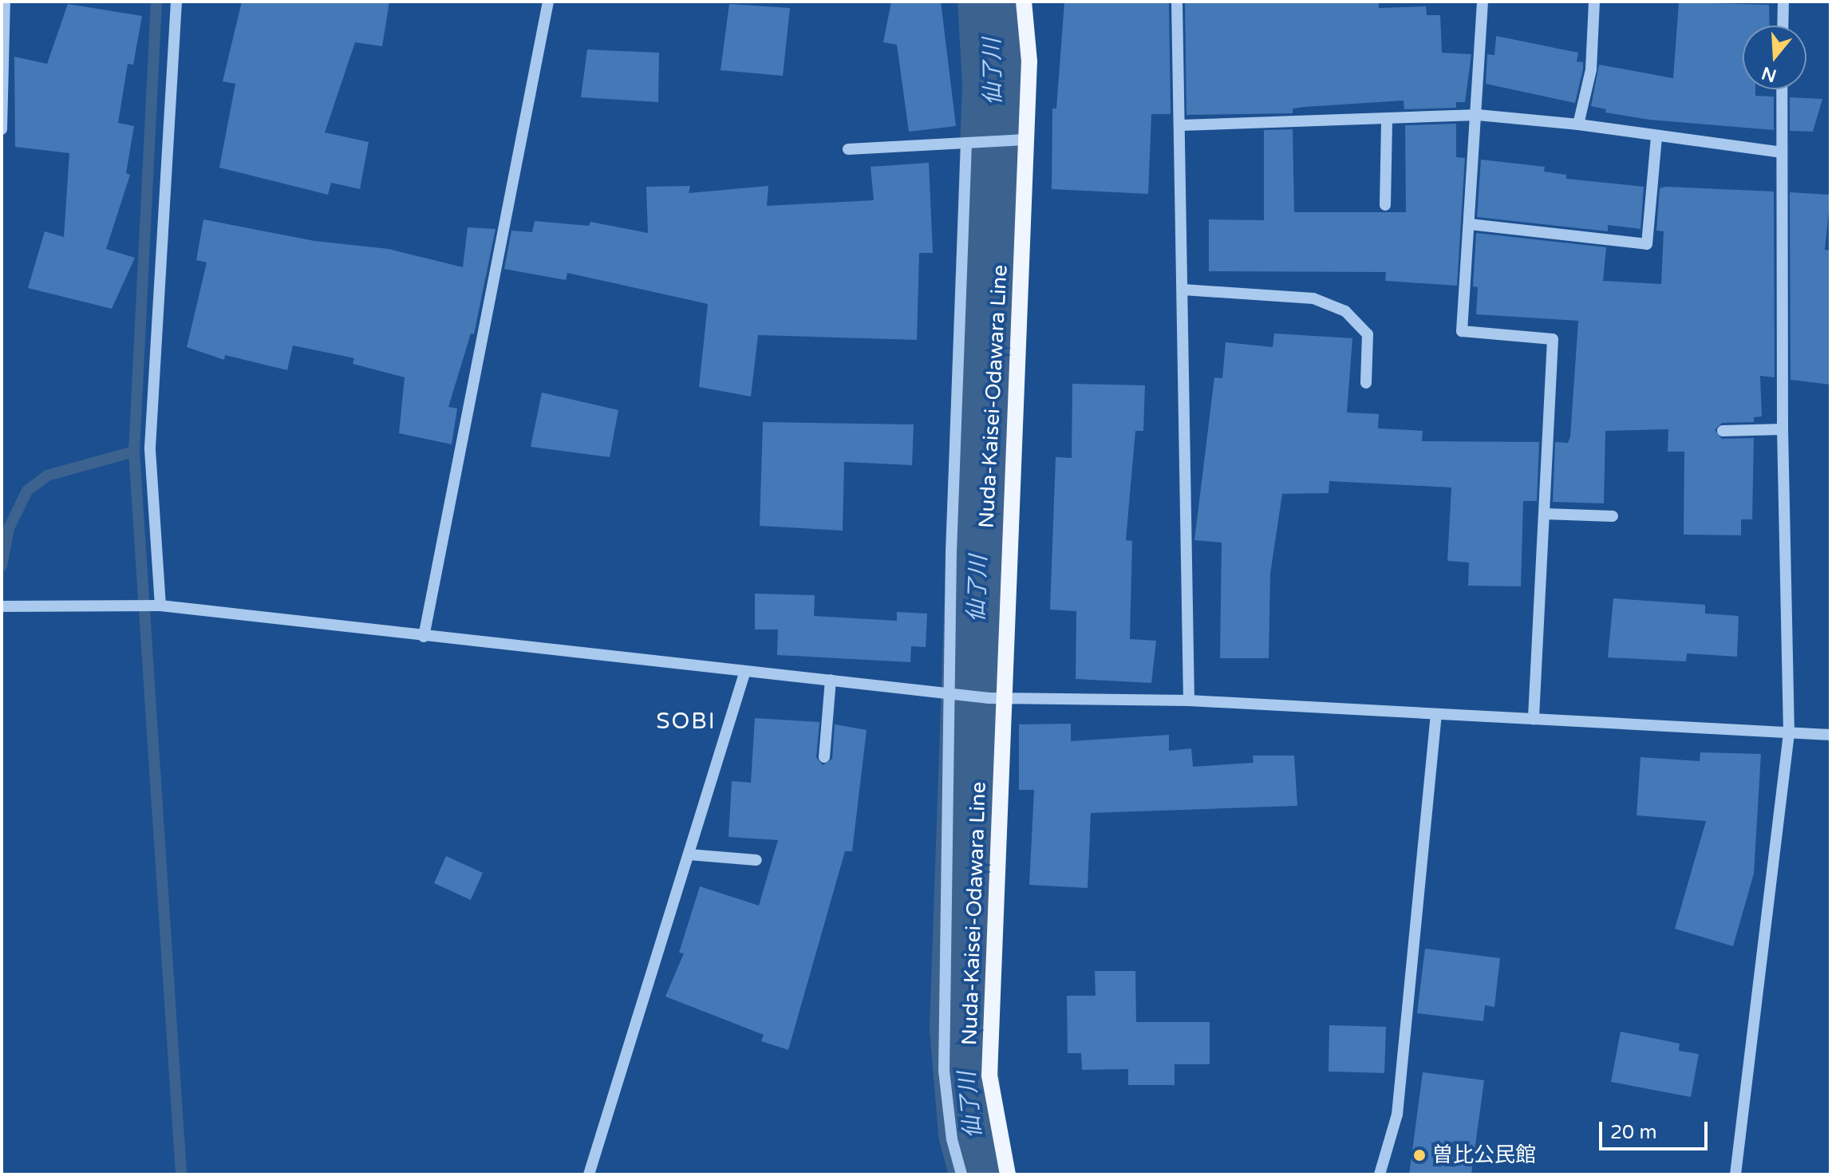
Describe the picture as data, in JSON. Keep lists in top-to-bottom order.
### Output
{
  "streets": {
    "main road": ["Nuda-Kaisei-Odawara Line"]
  },
  "districts": ["SOBI"],
  "water": ["仙了川"],
  "places": ["曽比公民館"],
  "scale_bar": "20 m",
  "north": "bottom"
}
